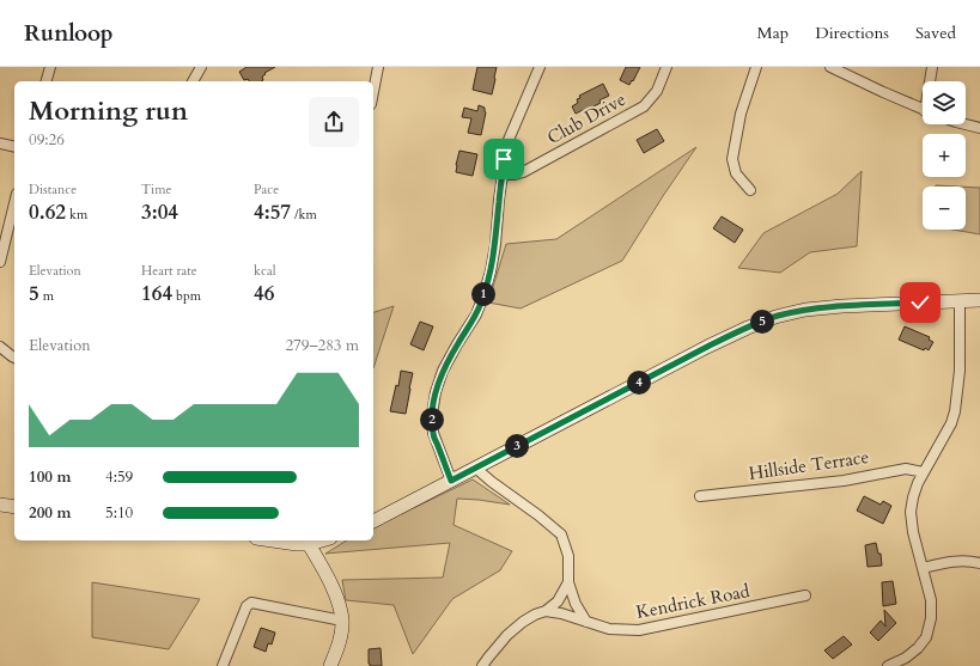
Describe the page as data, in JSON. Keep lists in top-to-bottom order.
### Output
{
  "streets": {
    "street": ["Club Drive", "Hillside Terrace", "Kendrick Road"]
  },
  "page": {
    "header": "Runloop",
    "nav": ["Map", "Directions", "Saved"],
    "map_buttons": ["+", "−"],
    "heading": ["Morning run", "09:26"],
    "stats": [
      ["Distance", "0.62 km"],
      ["Time", "3:04"],
      ["Pace", "4:57 /km"],
      ["Elevation", "5 m"],
      ["Heart rate", "164 bpm"],
      ["kcal", "46"]
    ],
    "pins": [
      "1",
      "5",
      "4",
      "2",
      "3"
    ],
    "chart": ["Elevation", "279–283 m"],
    "list": [
      {
        "name": "100 m",
        "note": "4:59"
      },
      {
        "name": "200 m",
        "note": "5:10"
      }
    ]
  }
}
